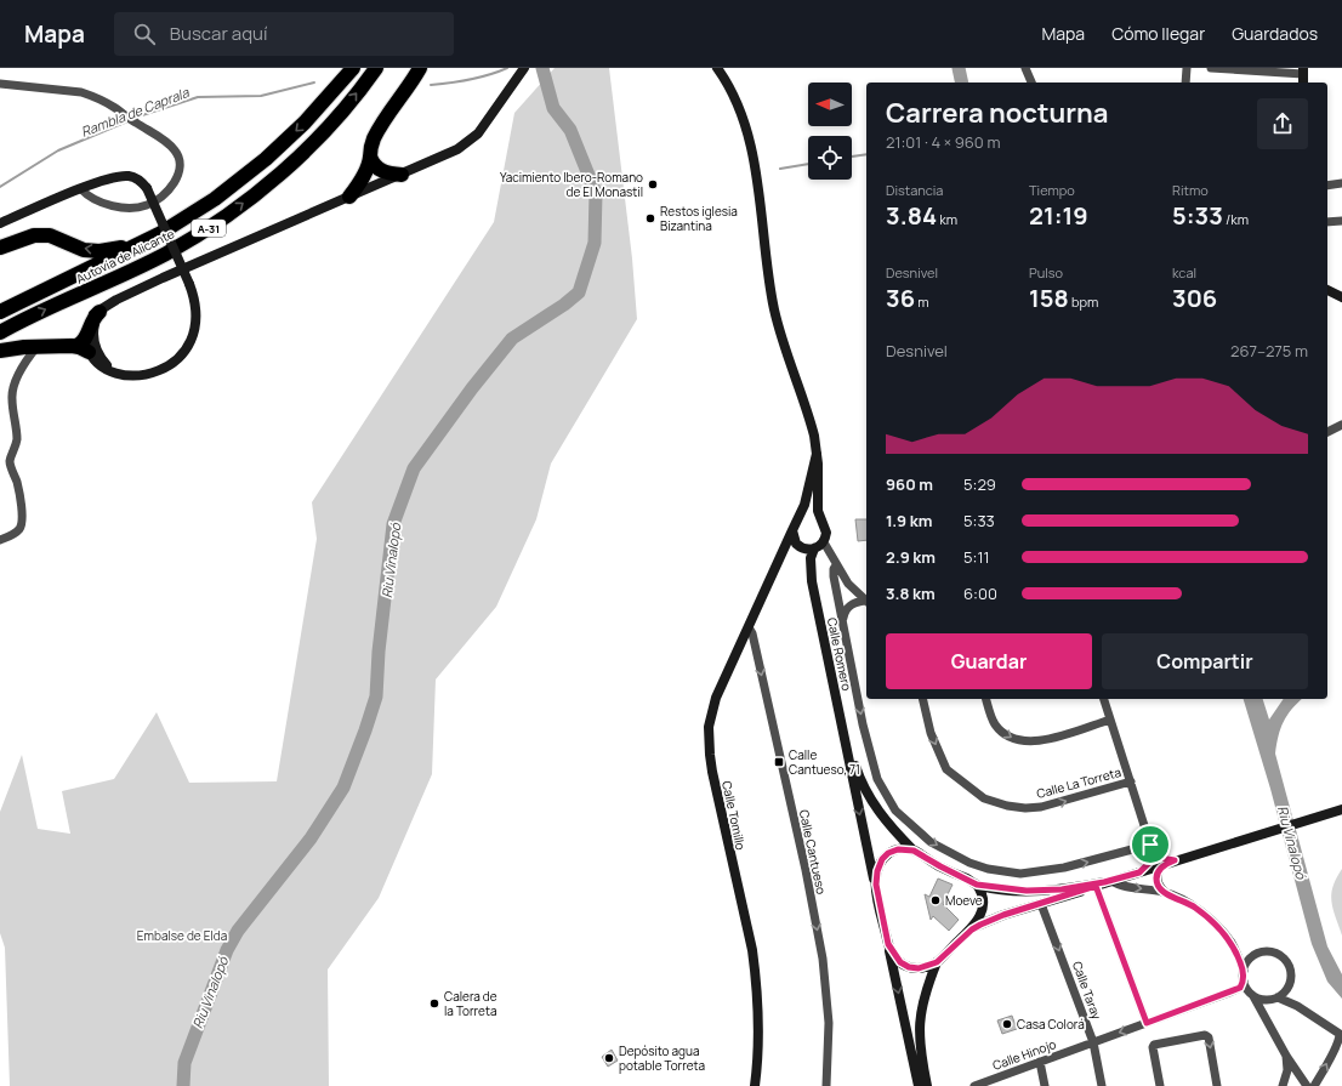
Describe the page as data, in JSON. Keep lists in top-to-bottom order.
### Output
{
  "streets": {
    "highway": ["A-31", "Autovía de Alicante"],
    "main road": ["Calle Romero", "Calle Tomillo"],
    "street": [
      "Calle La Torreta",
      "Calle Cantueso",
      "Calle Taray",
      "Calle Hinojo"
    ]
  },
  "crossings": [
    ["Calle Romero", "Calle Tomillo"],
    ["Calle Tomillo", "Calle Cantueso"],
    ["Calle Taray", "Calle Hinojo"]
  ],
  "one_way": ["Calle La Torreta", "Calle Cantueso"],
  "water": ["Rambla de Caprala", "Riu Vinalopó"],
  "parks": ["Embalse de Elda"],
  "places": {
    "other": [
      "Yacimiento Ibero-Romano de El Monastil",
      "Restos iglesia Bizantina",
      "Moeve",
      "Calera de la Torreta",
      "Casa Colorá",
      "Depósito agua potable Torreta"
    ],
    "transit": ["Calle Cantueso, 71"]
  },
  "north": "left",
  "page": {
    "header": "Mapa",
    "search": "Buscar aquí",
    "nav": ["Mapa", "Cómo llegar", "Guardados"],
    "heading": ["Carrera nocturna", "21:01 · 4 × 960 m"],
    "stats": [
      ["Distancia", "3.84 km"],
      ["Tiempo", "21:19"],
      ["Ritmo", "5:33 /km"],
      ["Desnivel", "36 m"],
      ["Pulso", "158 bpm"],
      ["kcal", "306"]
    ],
    "chart": ["Desnivel", "267–275 m"],
    "list": [
      {
        "name": "960 m",
        "note": "5:29"
      },
      {
        "name": "1.9 km",
        "note": "5:33"
      },
      {
        "name": "2.9 km",
        "note": "5:11"
      },
      {
        "name": "3.8 km",
        "note": "6:00"
      }
    ],
    "buttons": ["Guardar", "Compartir"]
  }
}
